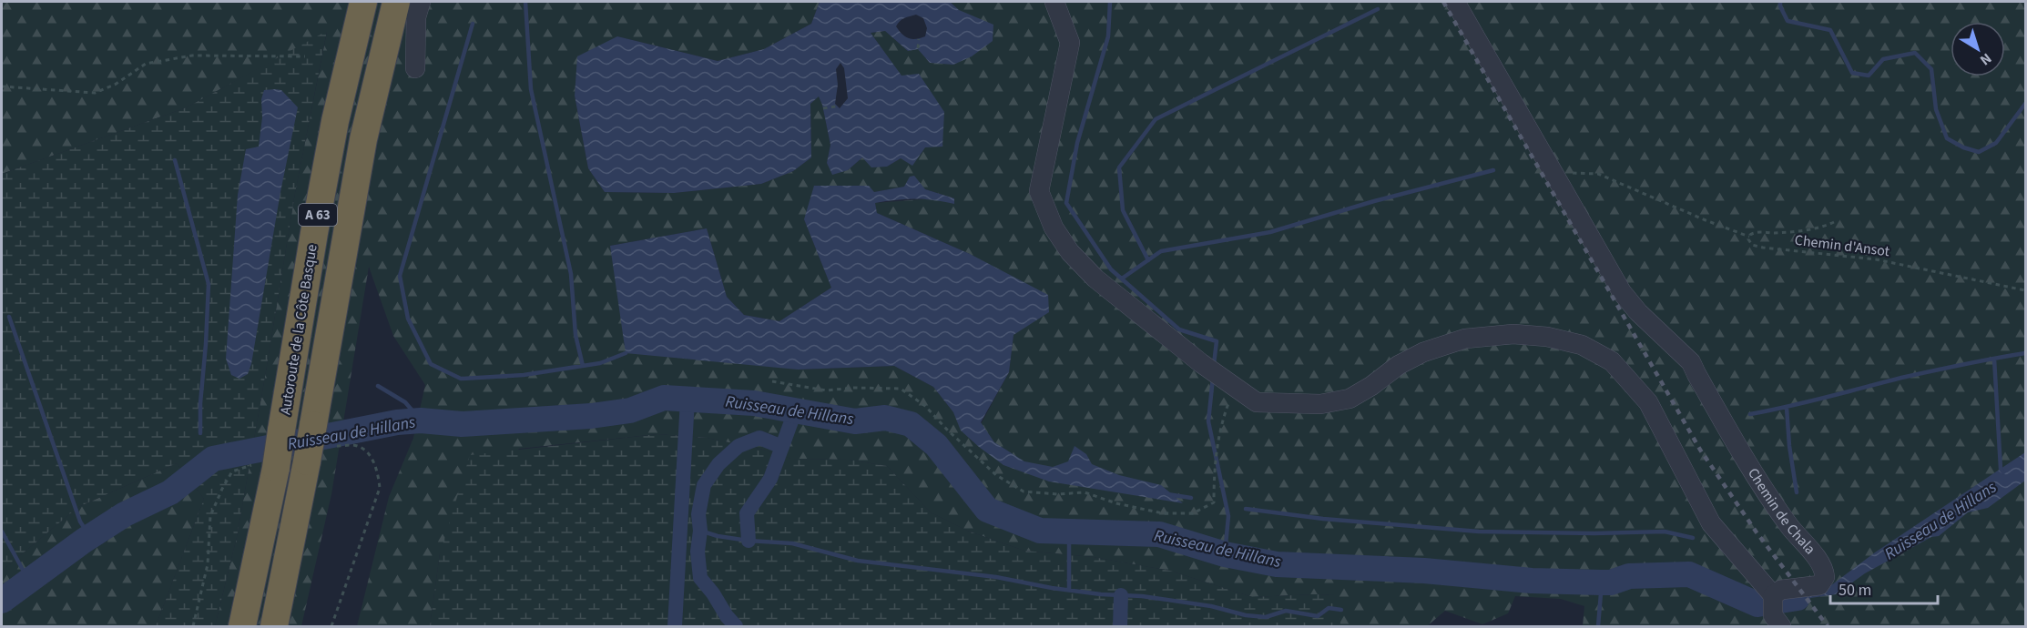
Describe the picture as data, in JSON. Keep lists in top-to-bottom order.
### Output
{
  "streets": {
    "highway": ["A 63", "Autoroute de la Côte Basque"],
    "street": ["Chemin de Chala"],
    "path": ["Chemin d'Ansot"]
  },
  "water": ["Ruisseau de Hillans"],
  "scale_bar": "50 m",
  "north": "bottom right"
}
